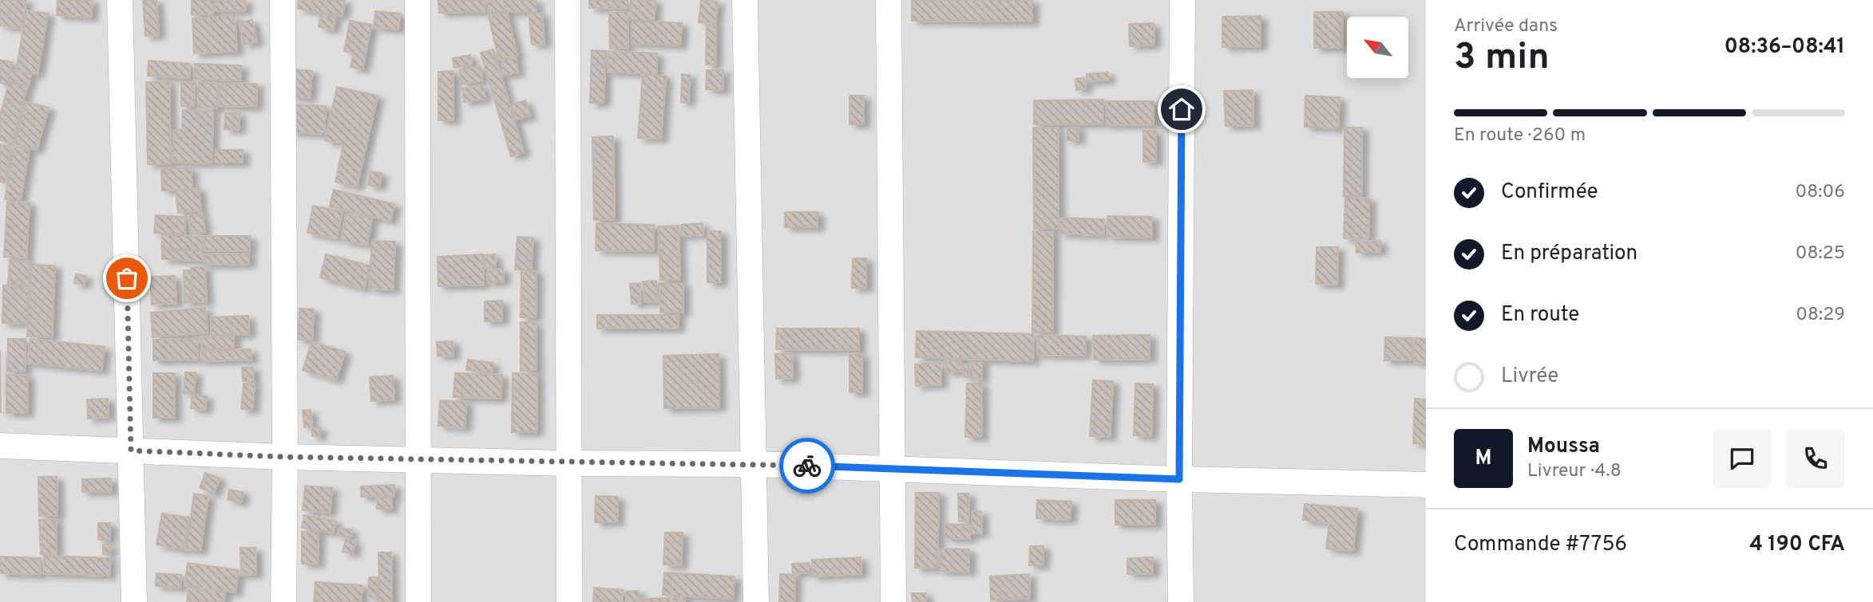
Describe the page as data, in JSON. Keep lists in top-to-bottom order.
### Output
{
  "north": "top left",
  "page": {
    "heading": ["3 min", "Arrivée dans", "08:36–08:41"],
    "panel": [
      "Moussa",
      "Livreur · 4.8",
      "Commande #7756",
      "4 190 CFA"
    ],
    "bar": "En route · 260 m",
    "list": [
      ["Confirmée", "08:06"],
      ["En préparation", "08:25"],
      ["En route", "08:29"],
      "Livrée"
    ],
    "round": "M"
  }
}
